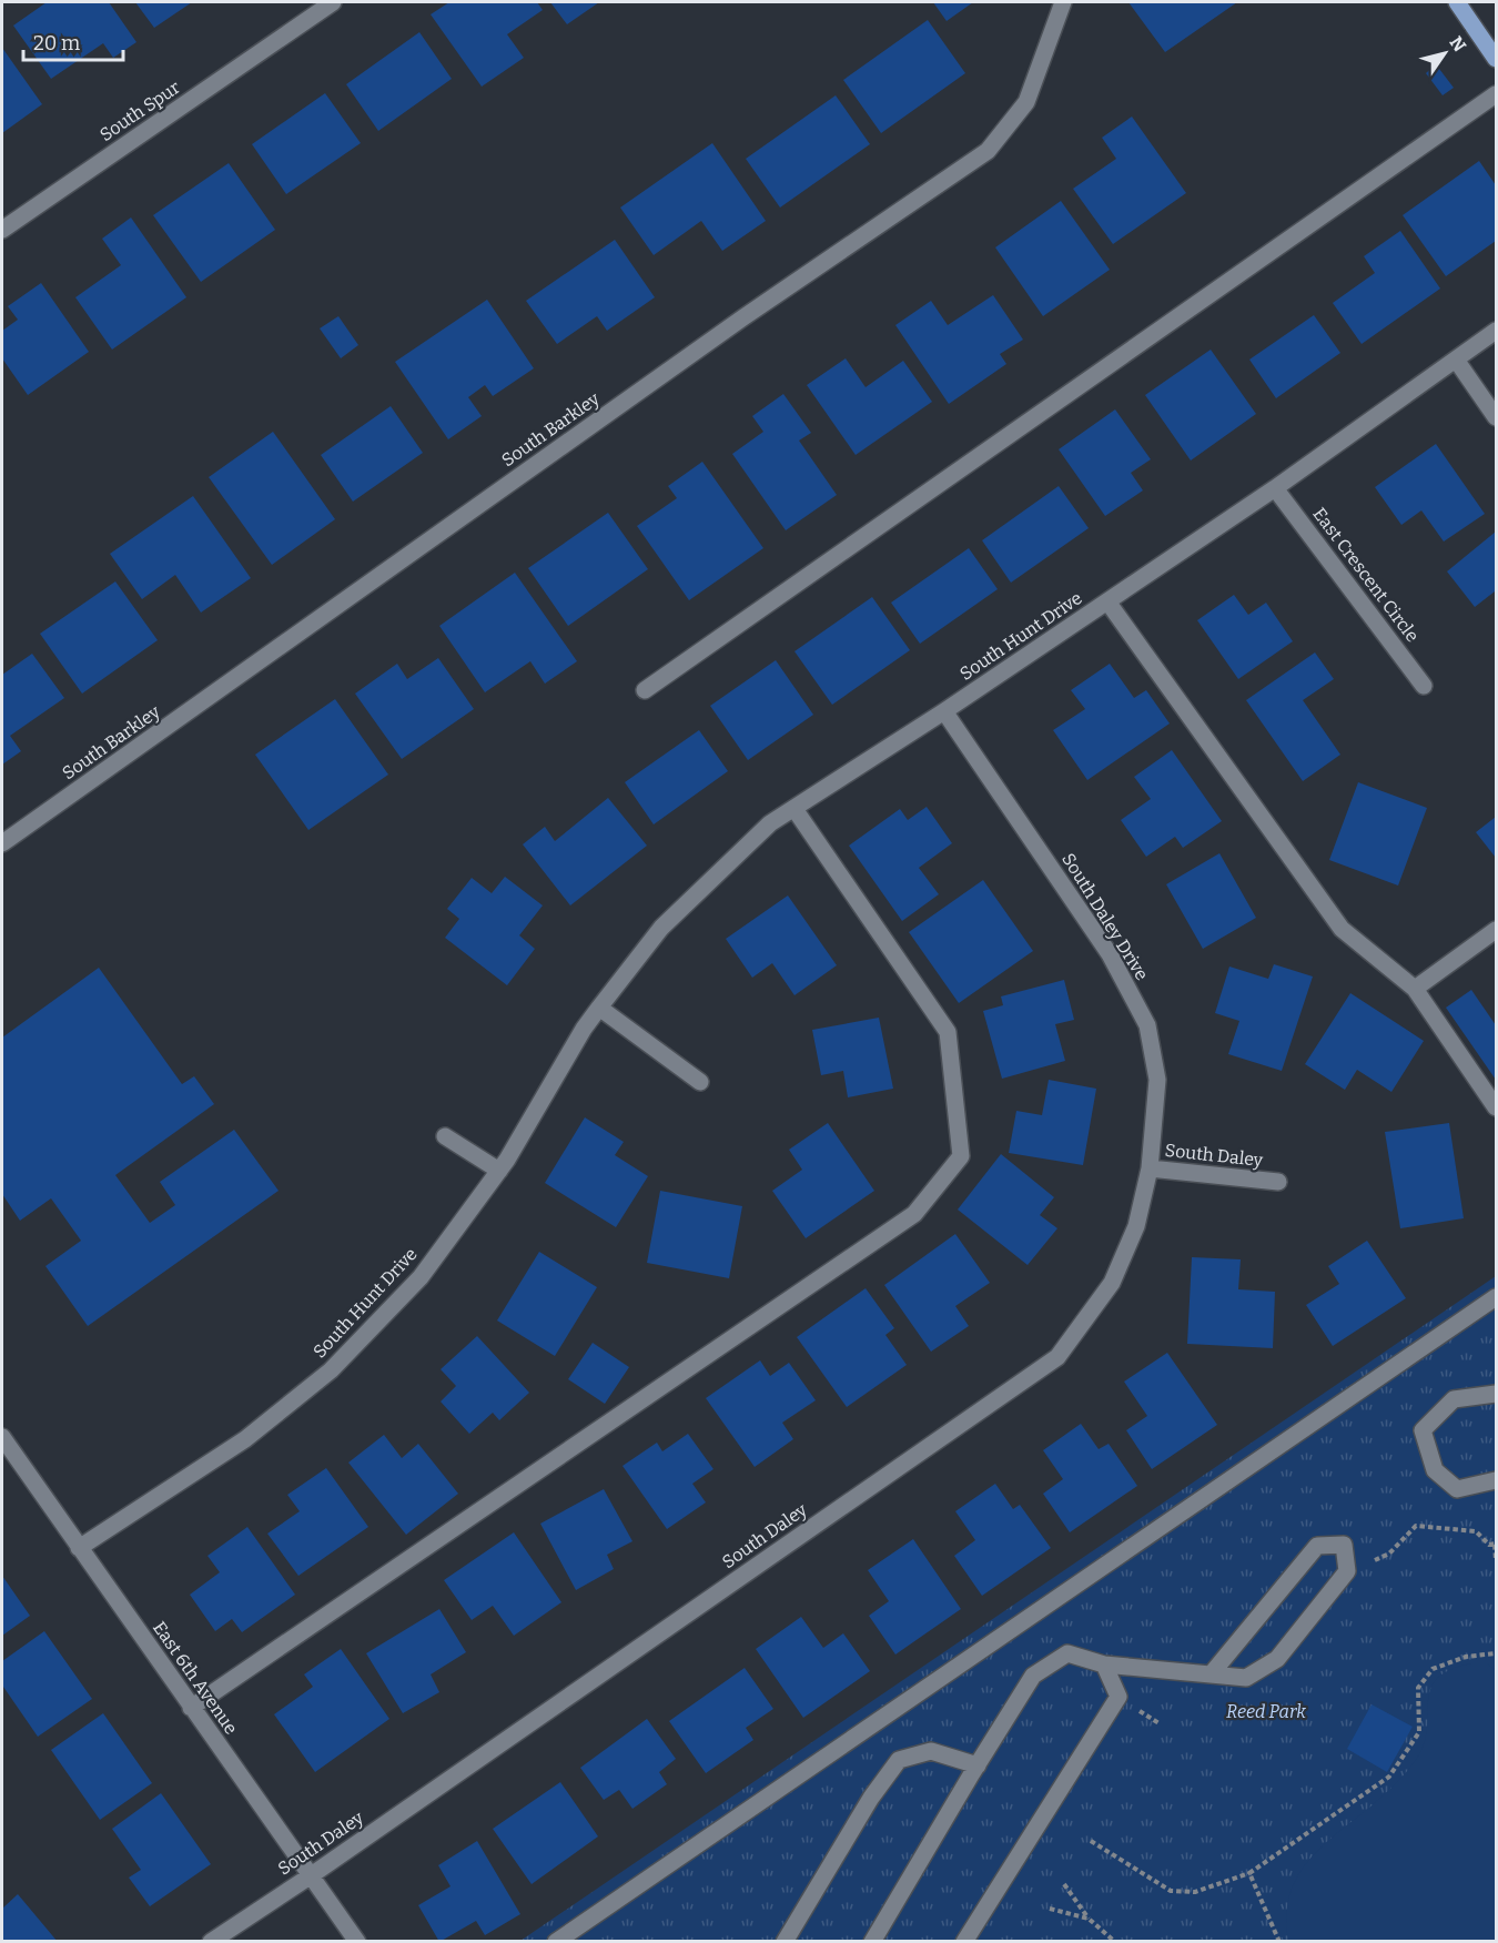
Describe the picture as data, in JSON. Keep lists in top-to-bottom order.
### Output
{
  "streets": {
    "street": [
      "South Spur",
      "South Barkley",
      "East Crescent Circle",
      "South Hunt Drive",
      "South Daley Drive",
      "South Daley",
      "East 6th Avenue"
    ]
  },
  "crossings": [
    ["East Crescent Circle", "South Hunt Drive"],
    ["South Hunt Drive", "South Daley Drive"],
    ["South Hunt Drive", "East 6th Avenue"],
    ["South Daley Drive", "South Daley"],
    ["South Daley", "East 6th Avenue"]
  ],
  "parks": ["Reed Park"],
  "scale_bar": "20 m",
  "north": "top right"
}
